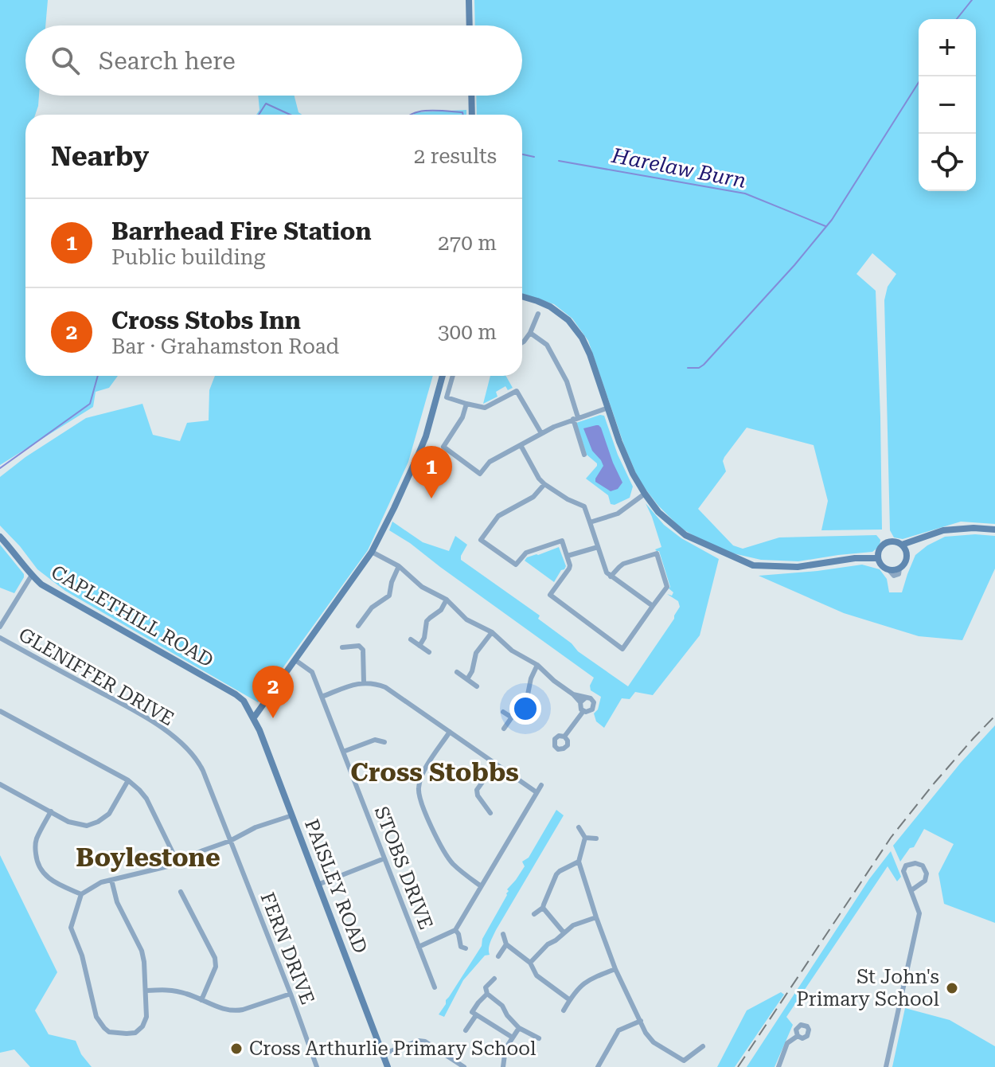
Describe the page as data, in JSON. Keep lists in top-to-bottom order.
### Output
{
  "streets": {
    "main road": ["CAPLETHILL ROAD", "PAISLEY ROAD"],
    "street": ["GLENIFFER DRIVE", "STOBS DRIVE", "FERN DRIVE"]
  },
  "crossings": [
    ["CAPLETHILL ROAD", "PAISLEY ROAD"],
    ["GLENIFFER DRIVE", "FERN DRIVE"]
  ],
  "districts": ["Cross Stobbs", "Boylestone"],
  "water": ["Harelaw Burn"],
  "places": ["St John's Primary School", "Cross Arthurlie Primary School"],
  "page": {
    "map_buttons": ["+", "−"],
    "search": "Search here",
    "heading": ["Nearby", "2 results"],
    "list": [
      {
        "mark": "1",
        "name": "Barrhead Fire Station",
        "note": "Public building",
        "value": "270 m"
      },
      {
        "mark": "2",
        "name": "Cross Stobs Inn",
        "note": "Bar · Grahamston Road",
        "value": "300 m"
      }
    ],
    "pins": ["1", "2"]
  }
}
